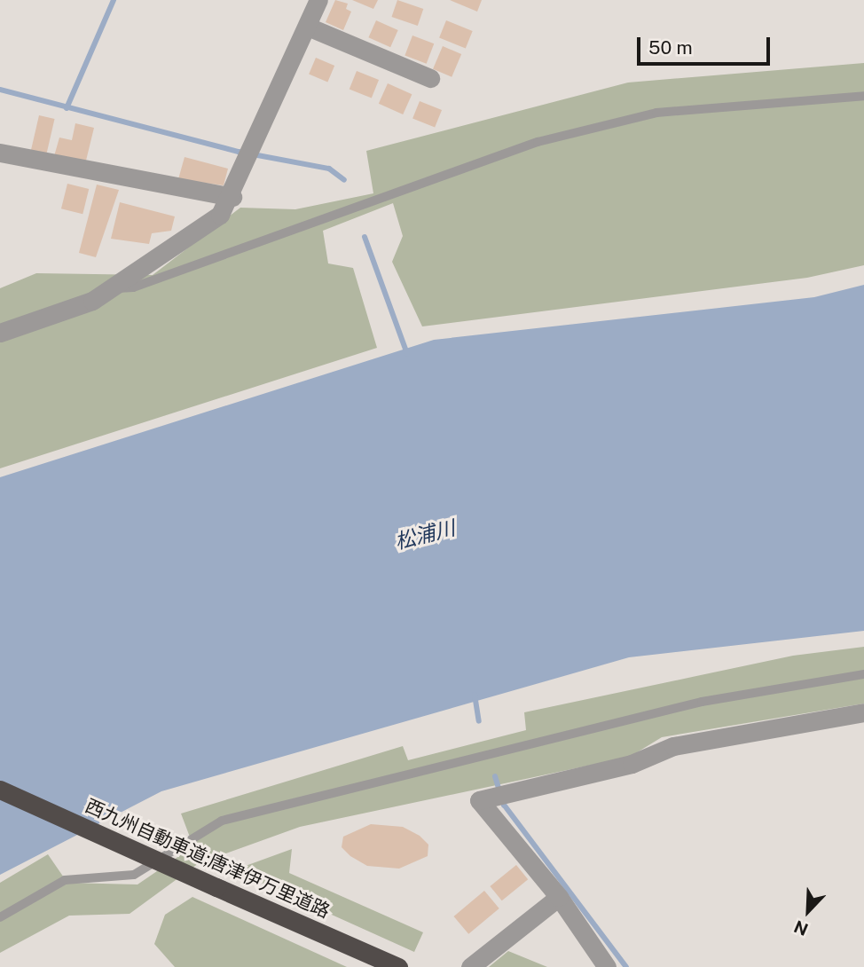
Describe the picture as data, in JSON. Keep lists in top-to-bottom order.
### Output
{
  "streets": {
    "highway": ["西九州自動車道;唐津伊万里道路"]
  },
  "water": ["松浦川"],
  "scale_bar": "50 m",
  "north": "bottom left"
}
